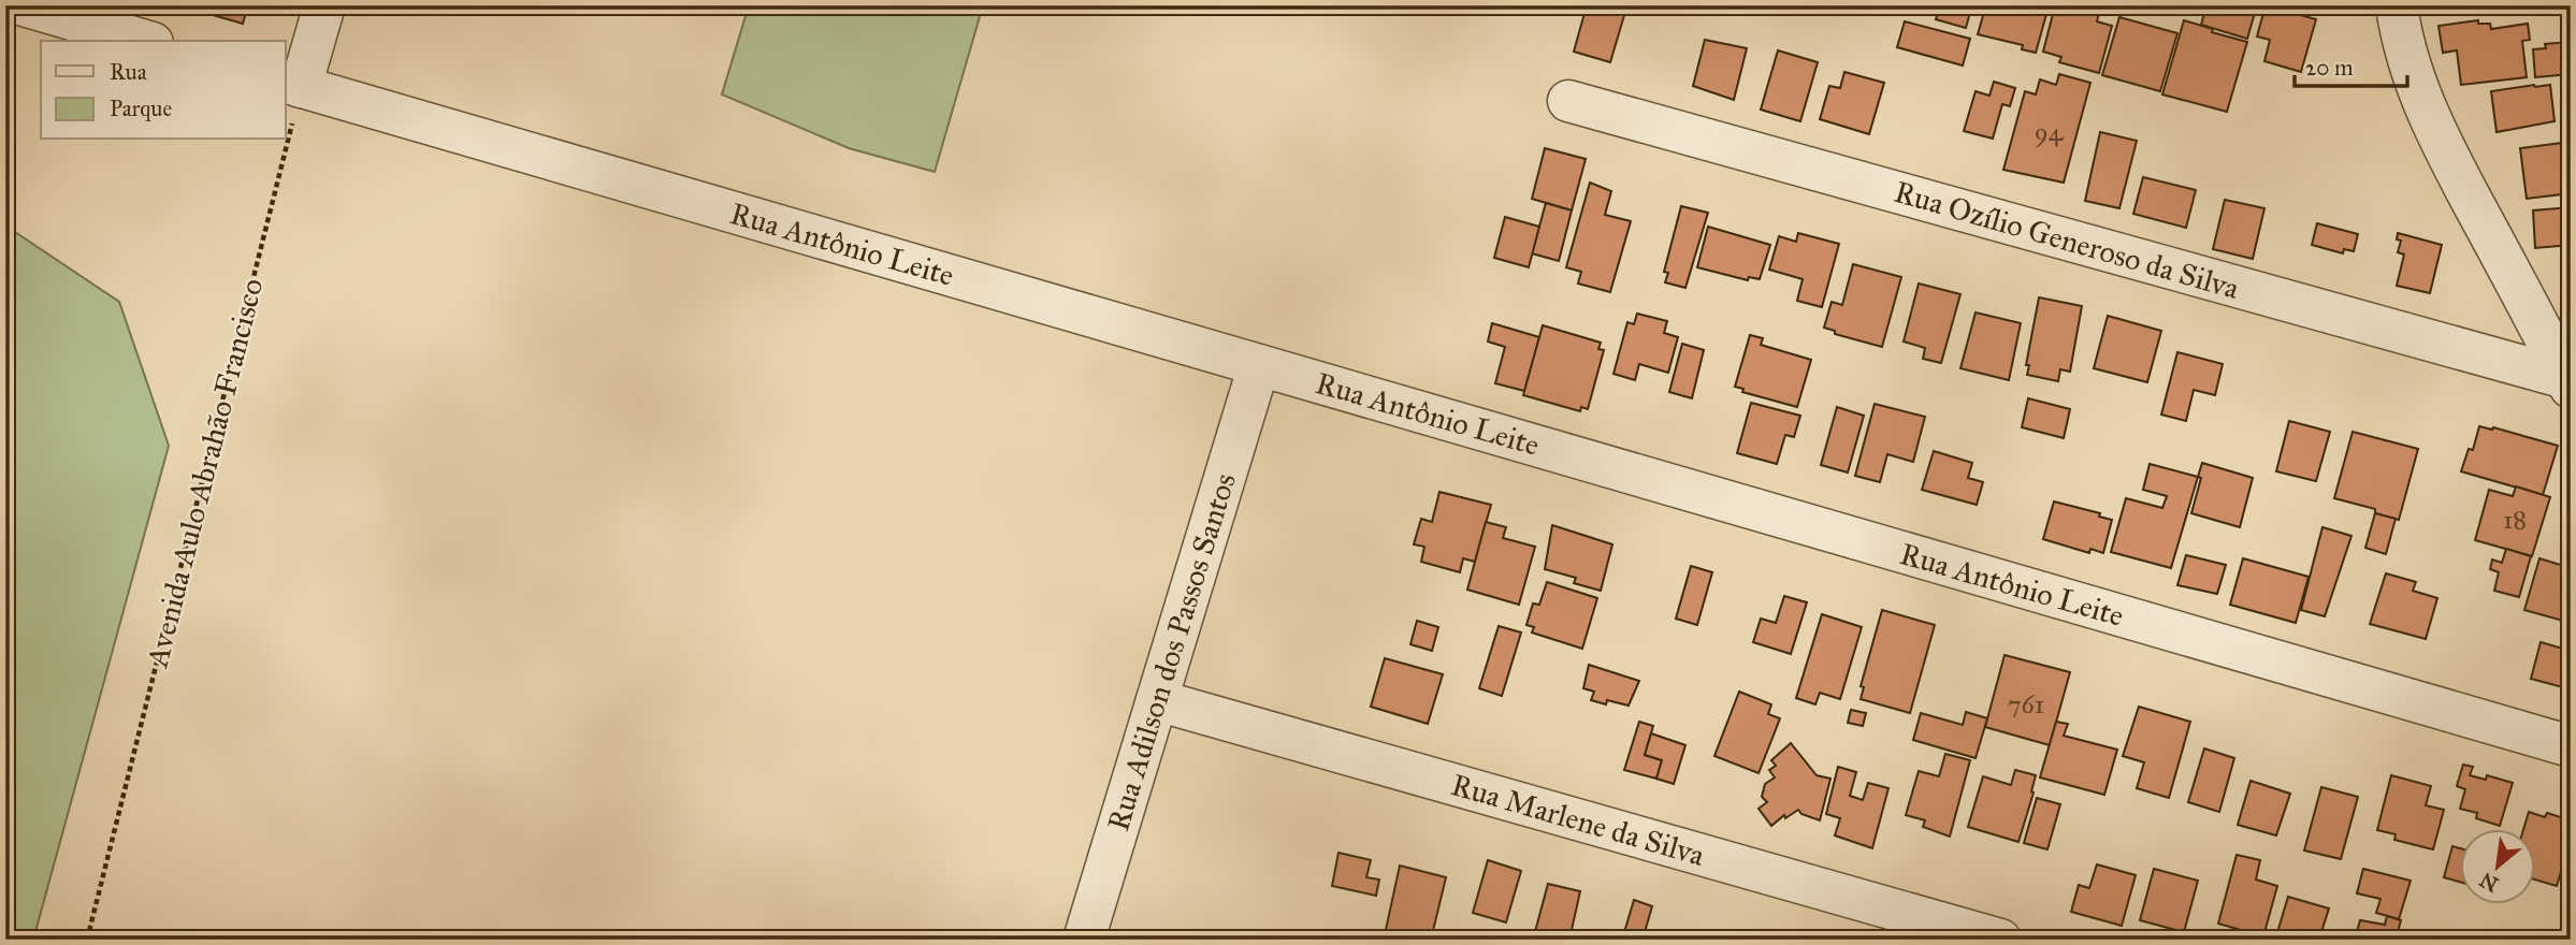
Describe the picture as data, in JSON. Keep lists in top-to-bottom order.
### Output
{
  "streets": {
    "street": [
      "Rua Ozílio Generoso da Silva",
      "Rua Antônio Leite",
      "Rua Adilson dos Passos Santos",
      "Rua Marlene da Silva"
    ],
    "path": ["Avenida Aulo Abrahão Francisco"]
  },
  "crossings": [
    ["Rua Antônio Leite", "Avenida Aulo Abrahão Francisco"],
    ["Rua Antônio Leite", "Rua Adilson dos Passos Santos"],
    ["Rua Adilson dos Passos Santos", "Rua Marlene da Silva"]
  ],
  "house_numbers": ["94", "18", "761"],
  "legend": ["Rua", "Parque"],
  "scale_bar": "20 m",
  "north": "bottom left"
}
